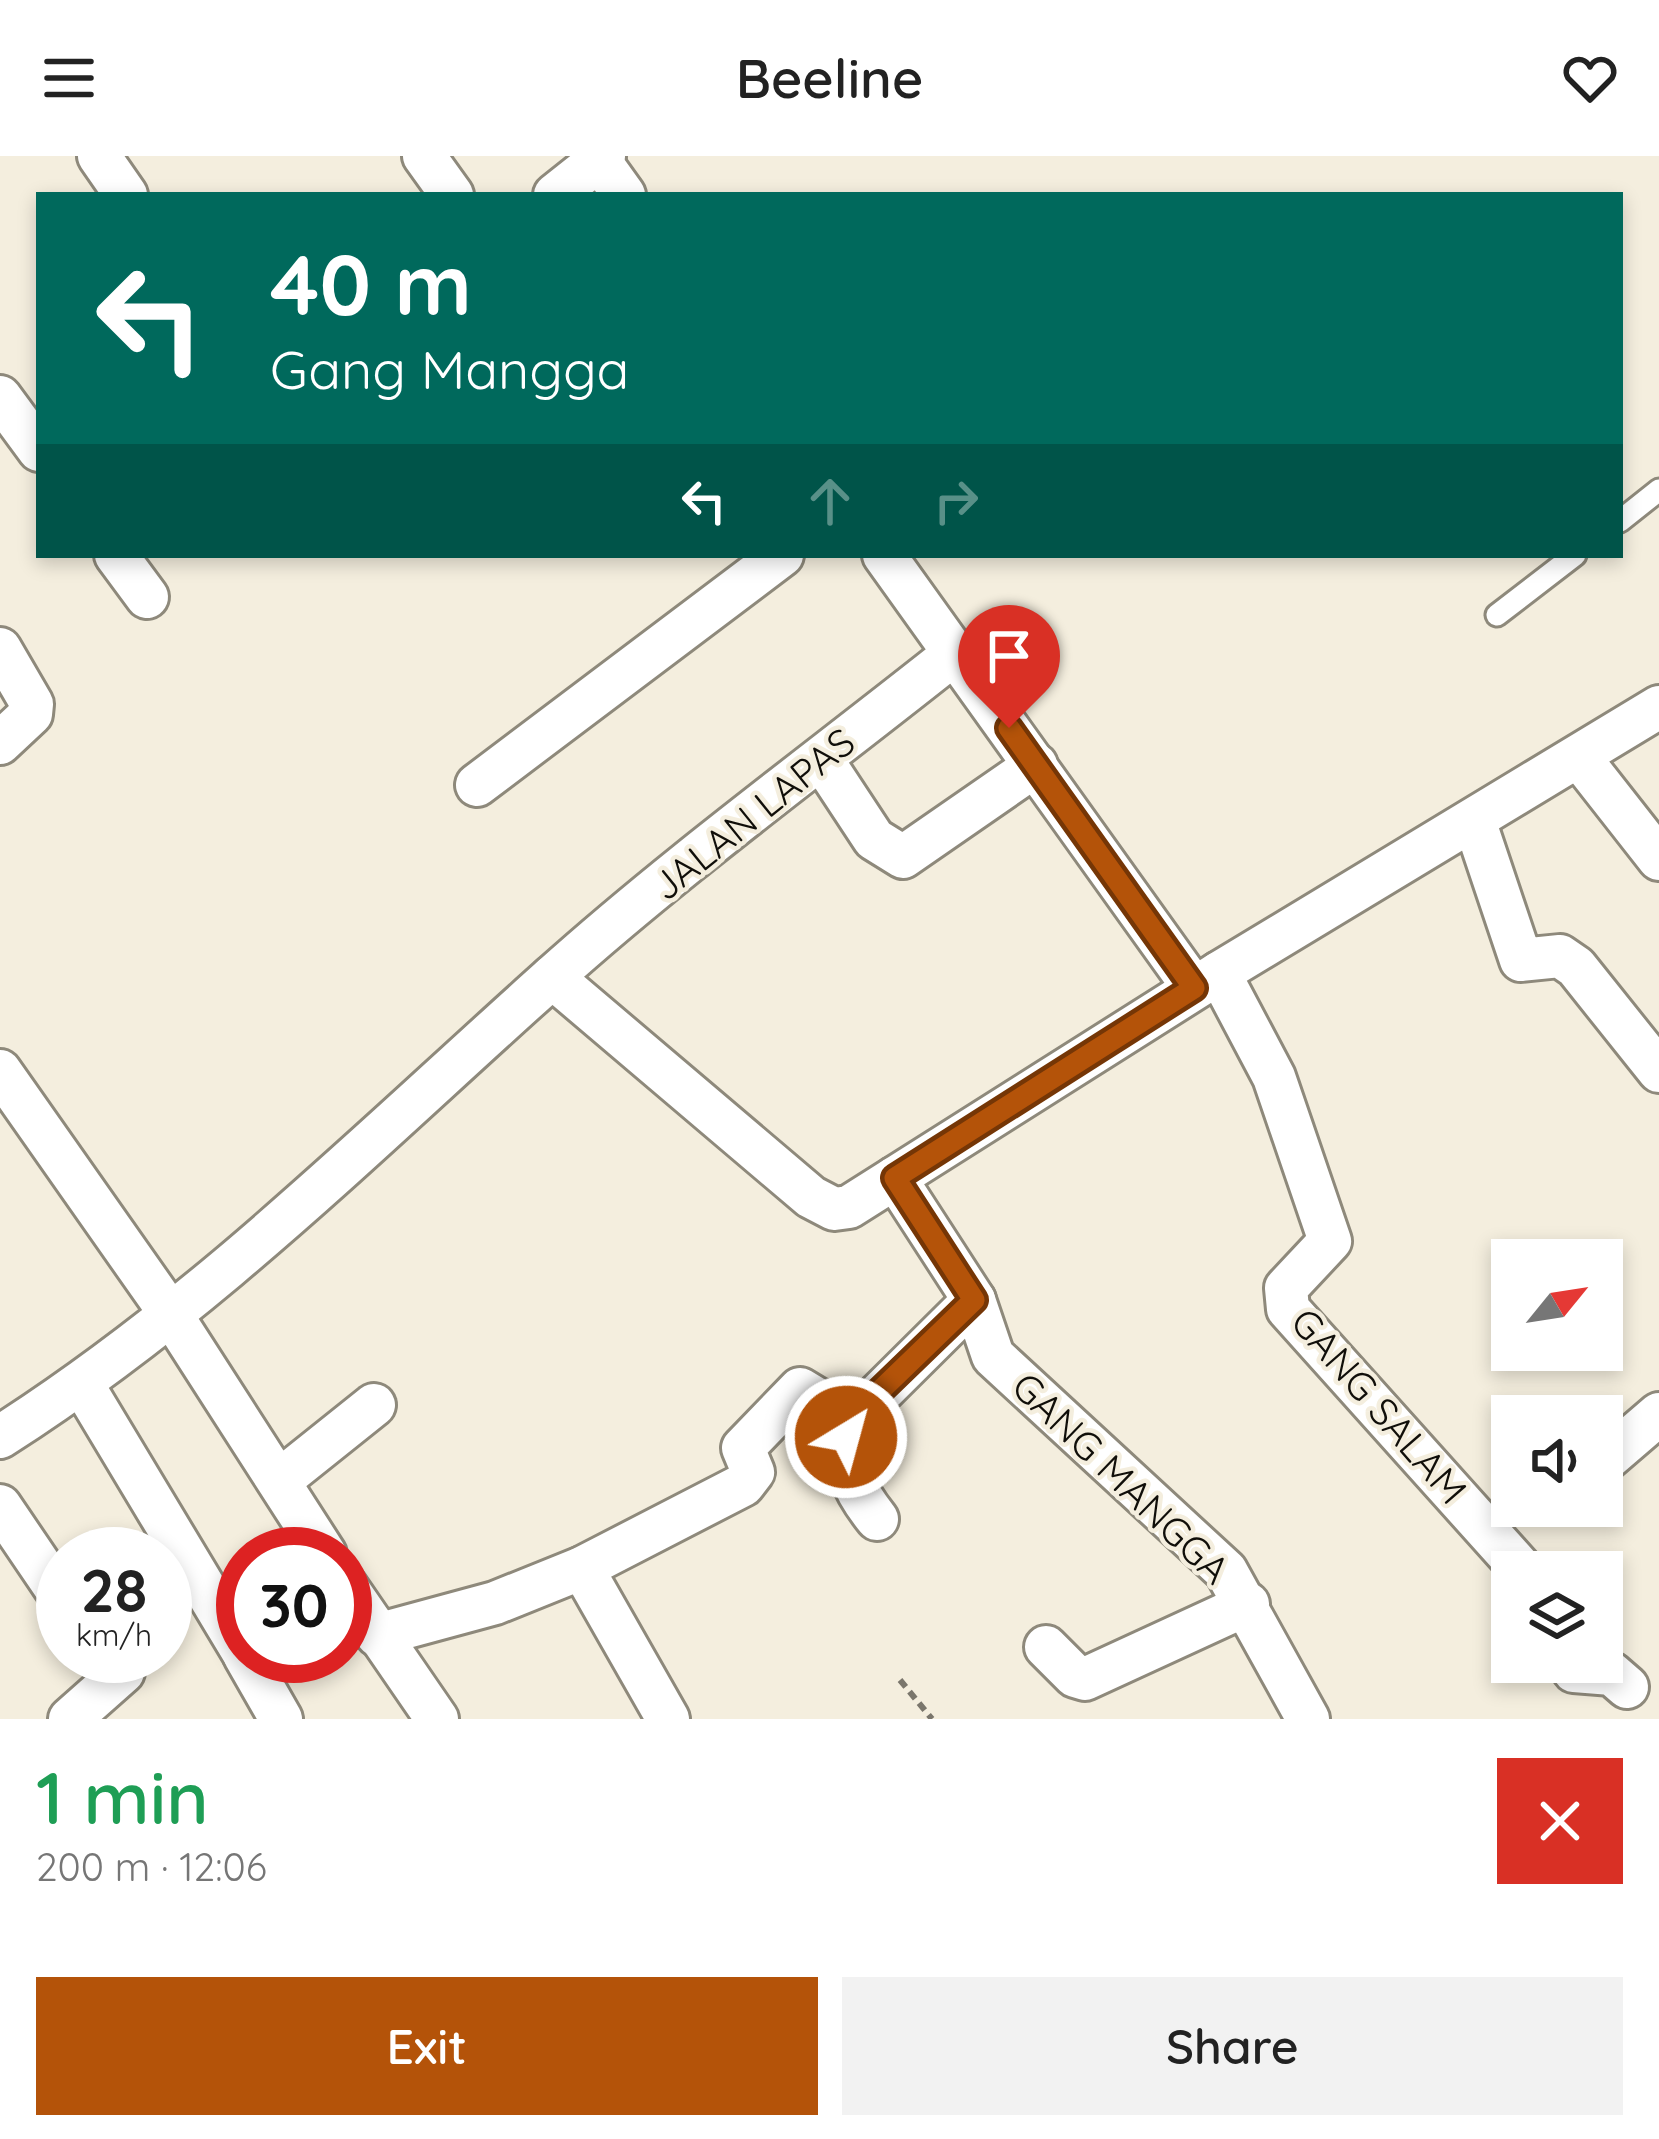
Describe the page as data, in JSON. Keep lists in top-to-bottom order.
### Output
{
  "streets": {
    "street": ["JALAN LAPAS", "GANG SALAM", "GANG MANGGA"]
  },
  "north": "top right",
  "page": {
    "header": "Beeline",
    "turn": ["40 m", "Gang Mangga"],
    "speed": "28 km/h",
    "limit": "30",
    "heading": ["1 min", "200 m · 12:06"],
    "buttons": ["Exit", "Share"]
  }
}
